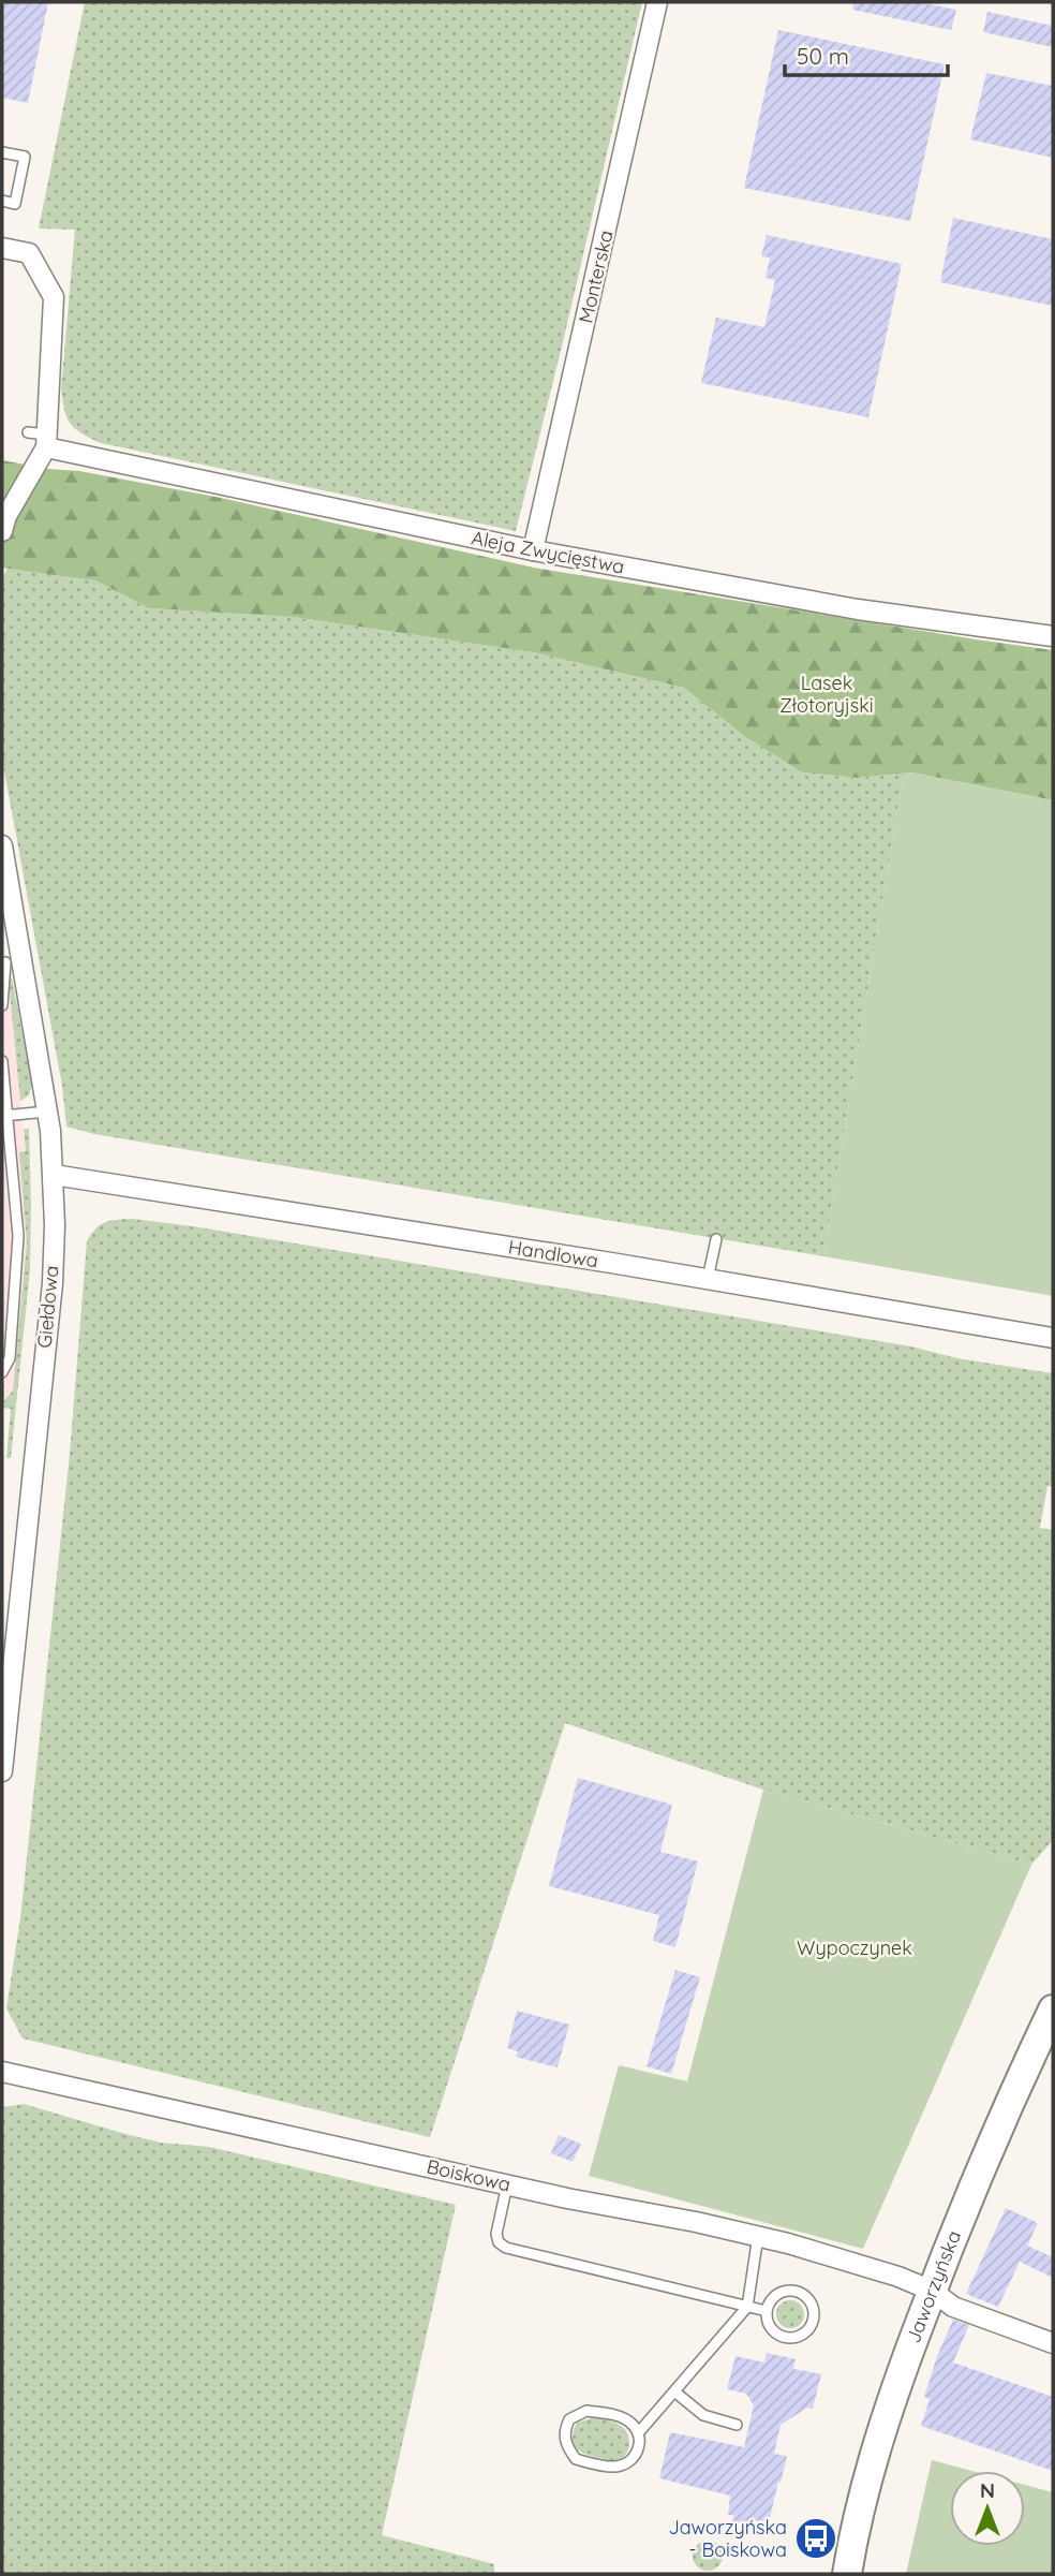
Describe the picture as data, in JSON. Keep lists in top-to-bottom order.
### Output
{
  "streets": {
    "street": [
      "Monterska",
      "Aleja Zwycięstwa",
      "Handlowa",
      "Giełdowa",
      "Boiskowa",
      "Jaworzyńska"
    ]
  },
  "crossings": [
    ["Monterska", "Aleja Zwycięstwa"],
    ["Handlowa", "Giełdowa"],
    ["Boiskowa", "Jaworzyńska"]
  ],
  "parks": ["Lasek Złotoryjski", "Wypoczynek"],
  "places": {
    "bus stop": ["Jaworzyńska - Boiskowa"]
  },
  "scale_bar": "50 m",
  "north": "top"
}
